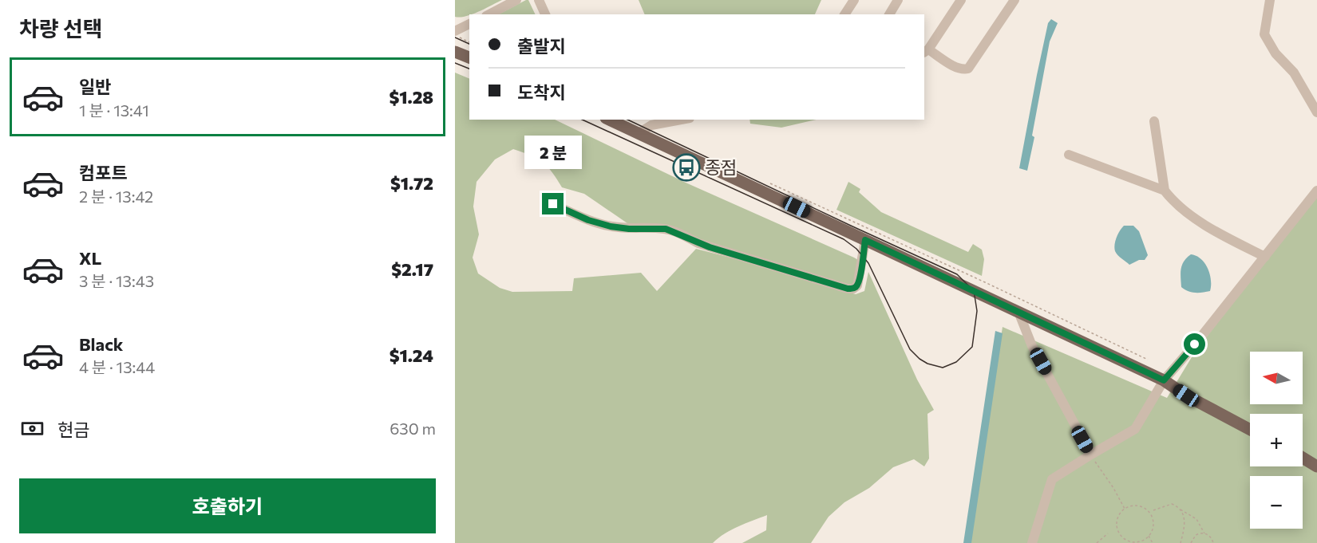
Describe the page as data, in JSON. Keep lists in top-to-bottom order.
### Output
{
  "places": {
    "bus stop": ["종점"]
  },
  "north": "left",
  "page": {
    "heading": "차량 선택",
    "banner": ["출발지", "도착지"],
    "list": [
      {
        "name": "일반",
        "note": "1 분 · 13:41",
        "value": "$1.28"
      },
      {
        "name": "컴포트",
        "note": "2 분 · 13:42",
        "value": "$1.72"
      },
      {
        "name": "XL",
        "note": "3 분 · 13:43",
        "value": "$2.17"
      },
      {
        "name": "Black",
        "note": "4 분 · 13:44",
        "value": "$1.24"
      }
    ],
    "bubble": "2 분",
    "map_buttons": ["+", "−"],
    "pay": ["현금", "630 m"],
    "buttons": "호출하기"
  }
}
